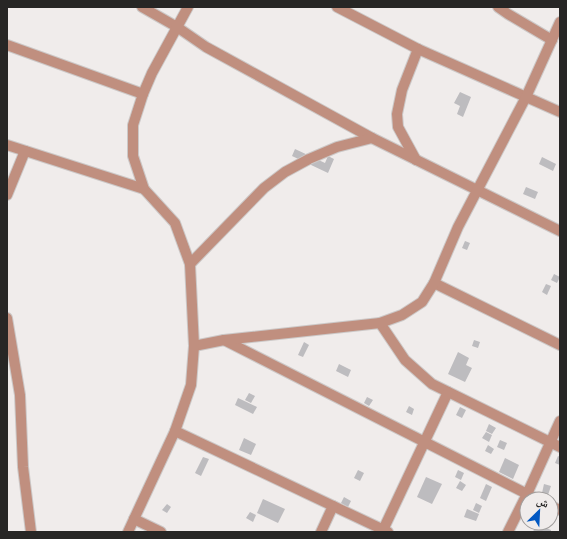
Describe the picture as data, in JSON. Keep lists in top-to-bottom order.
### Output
{
  "north": "top right"
}
